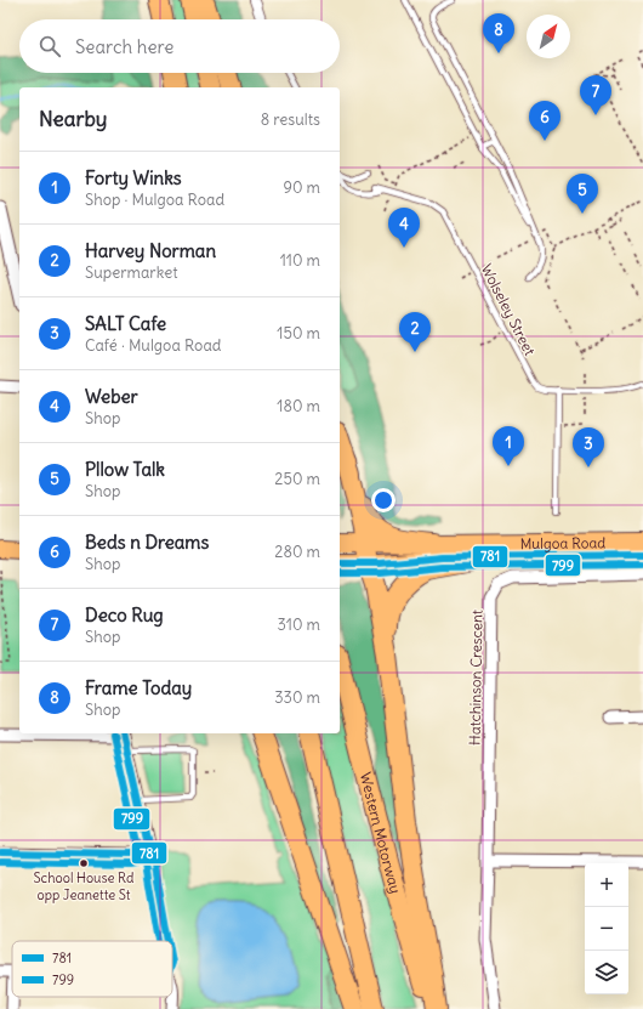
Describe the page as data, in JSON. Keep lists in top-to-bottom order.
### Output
{
  "streets": {
    "highway": ["Western Motorway"],
    "main road": ["Mulgoa Road"],
    "street": ["Hatchinson Crescent"],
    "lane": ["Wolseley Street"]
  },
  "places": ["School House Rd opp Jeanette St"],
  "lines": ["transit line 781", "transit line 799"],
  "legend": ["781", "799"],
  "north": "top right",
  "page": {
    "pins": [
      "8",
      "7",
      "6",
      "5",
      "4",
      "2",
      "1",
      "3"
    ],
    "search": "Search here",
    "heading": ["Nearby", "8 results"],
    "list": [
      {
        "mark": "1",
        "name": "Forty Winks",
        "note": "Shop · Mulgoa Road",
        "value": "90 m"
      },
      {
        "mark": "2",
        "name": "Harvey Norman",
        "note": "Supermarket",
        "value": "110 m"
      },
      {
        "mark": "3",
        "name": "SALT Cafe",
        "note": "Café · Mulgoa Road",
        "value": "150 m"
      },
      {
        "mark": "4",
        "name": "Weber",
        "note": "Shop",
        "value": "180 m"
      },
      {
        "mark": "5",
        "name": "Pllow Talk",
        "note": "Shop",
        "value": "250 m"
      },
      {
        "mark": "6",
        "name": "Beds n Dreams",
        "note": "Shop",
        "value": "280 m"
      },
      {
        "mark": "7",
        "name": "Deco Rug",
        "note": "Shop",
        "value": "310 m"
      },
      {
        "mark": "8",
        "name": "Frame Today",
        "note": "Shop",
        "value": "330 m"
      }
    ],
    "map_buttons": ["+", "−"]
  }
}
